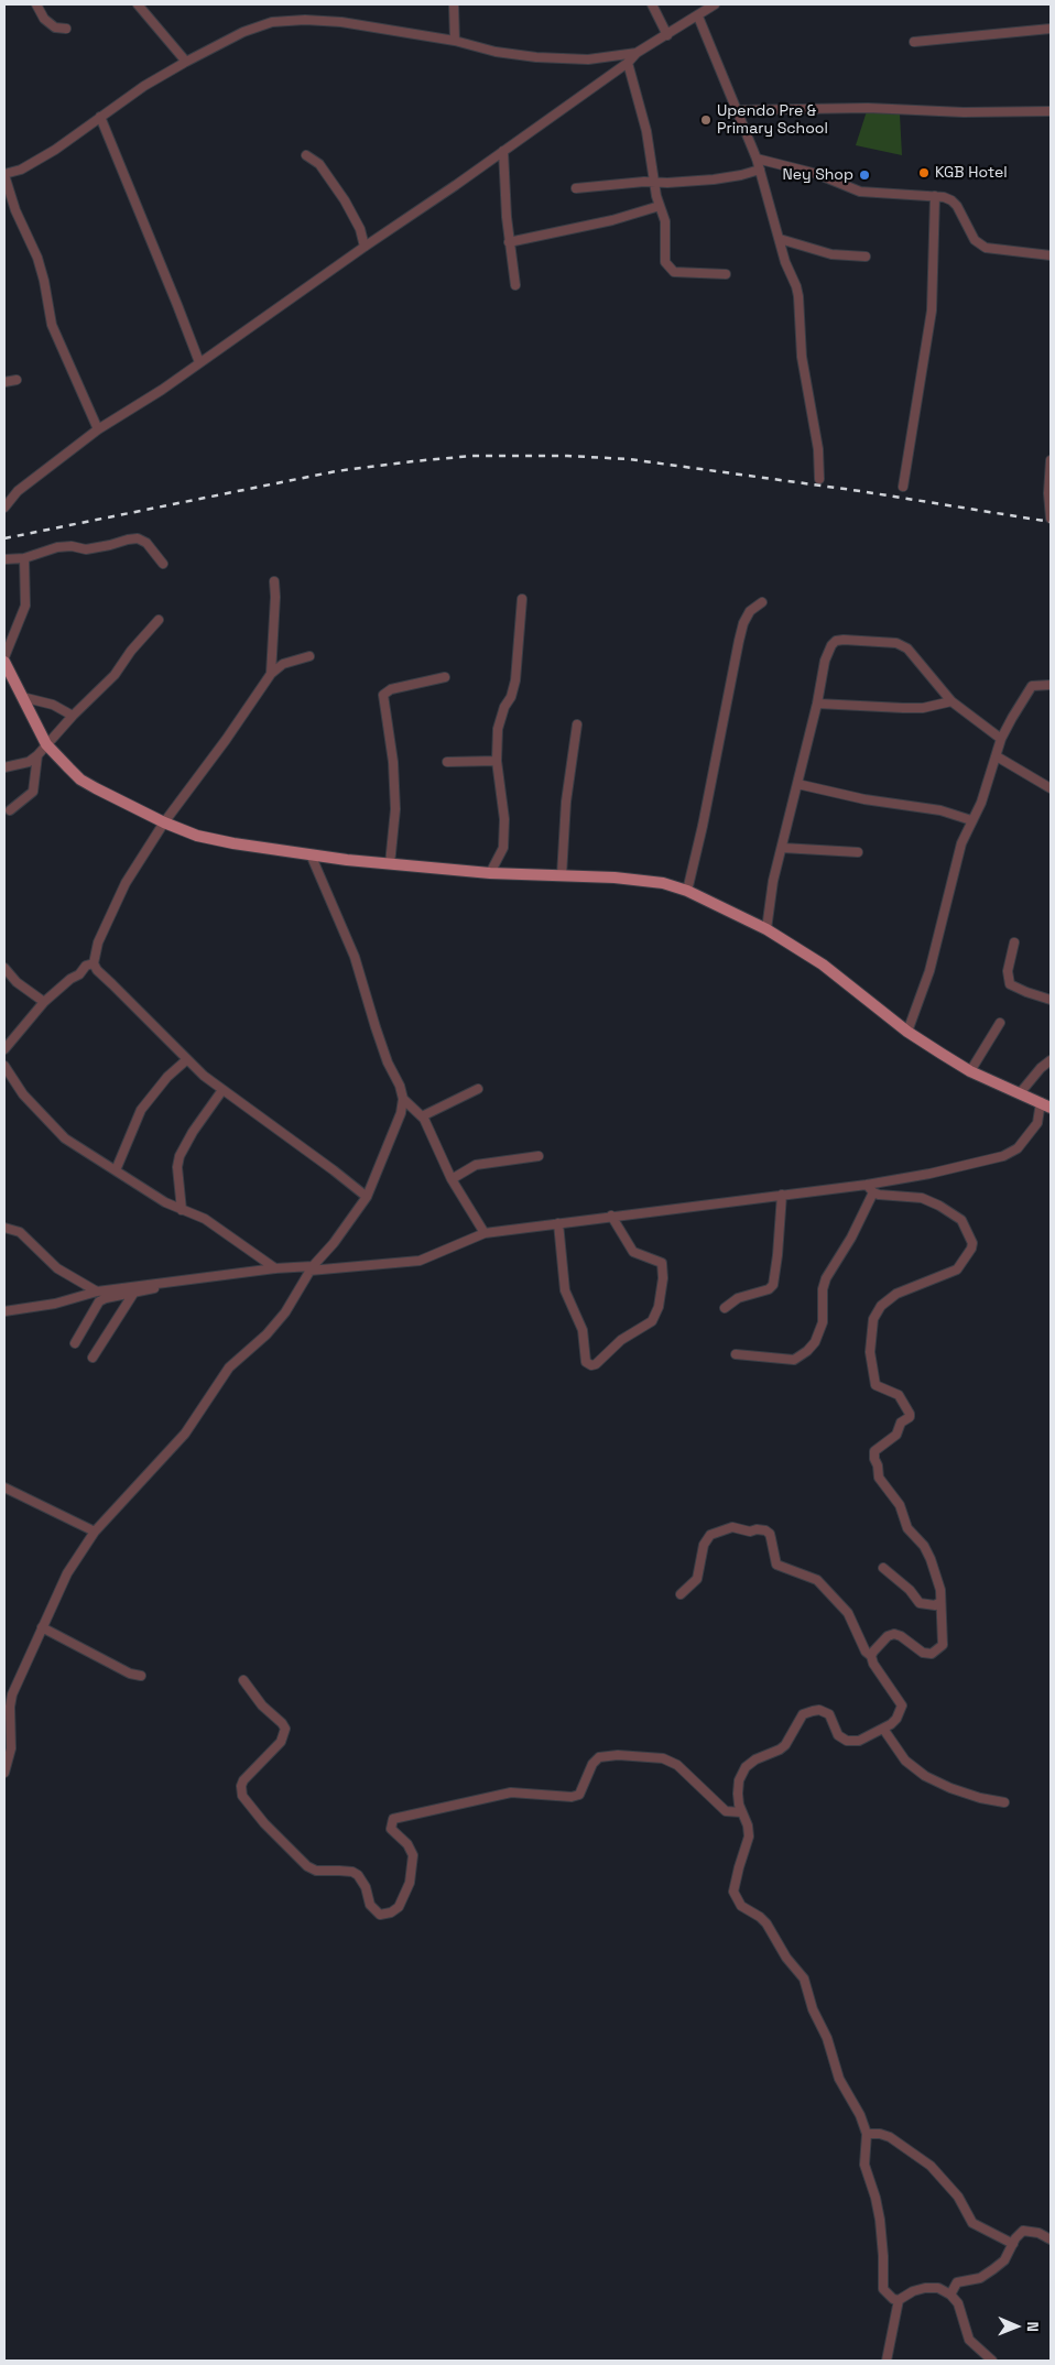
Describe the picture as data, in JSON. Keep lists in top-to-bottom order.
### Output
{
  "places": ["Upendo Pre & Primary School", "KGB Hotel", "Ney Shop"],
  "north": "right"
}
